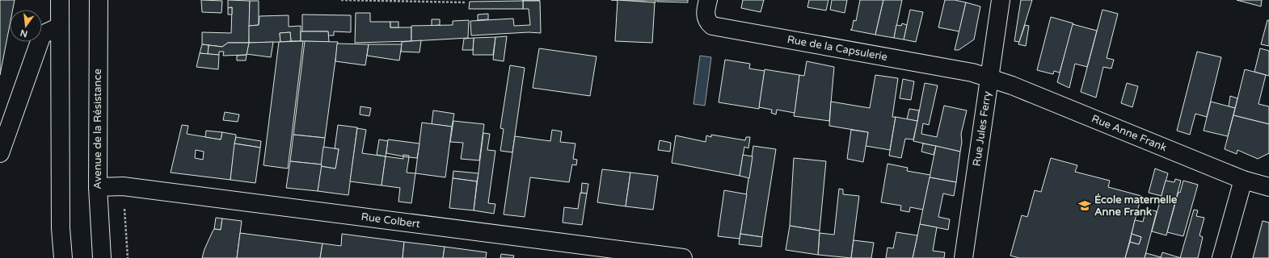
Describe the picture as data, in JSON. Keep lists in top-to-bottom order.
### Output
{
  "streets": {
    "street": [
      "Rue de la Capsulerie",
      "Avenue de la Résistance",
      "Rue Jules Ferry",
      "Rue Anne Frank",
      "Rue Colbert"
    ]
  },
  "crossings": [
    ["Rue de la Capsulerie", "Rue Jules Ferry"],
    ["Rue de la Capsulerie", "Rue Anne Frank"],
    ["Avenue de la Résistance", "Rue Colbert"],
    ["Rue Jules Ferry", "Rue Anne Frank"]
  ],
  "places": {
    "school or university": ["École maternelle Anne Frank"]
  },
  "north": "bottom"
}
